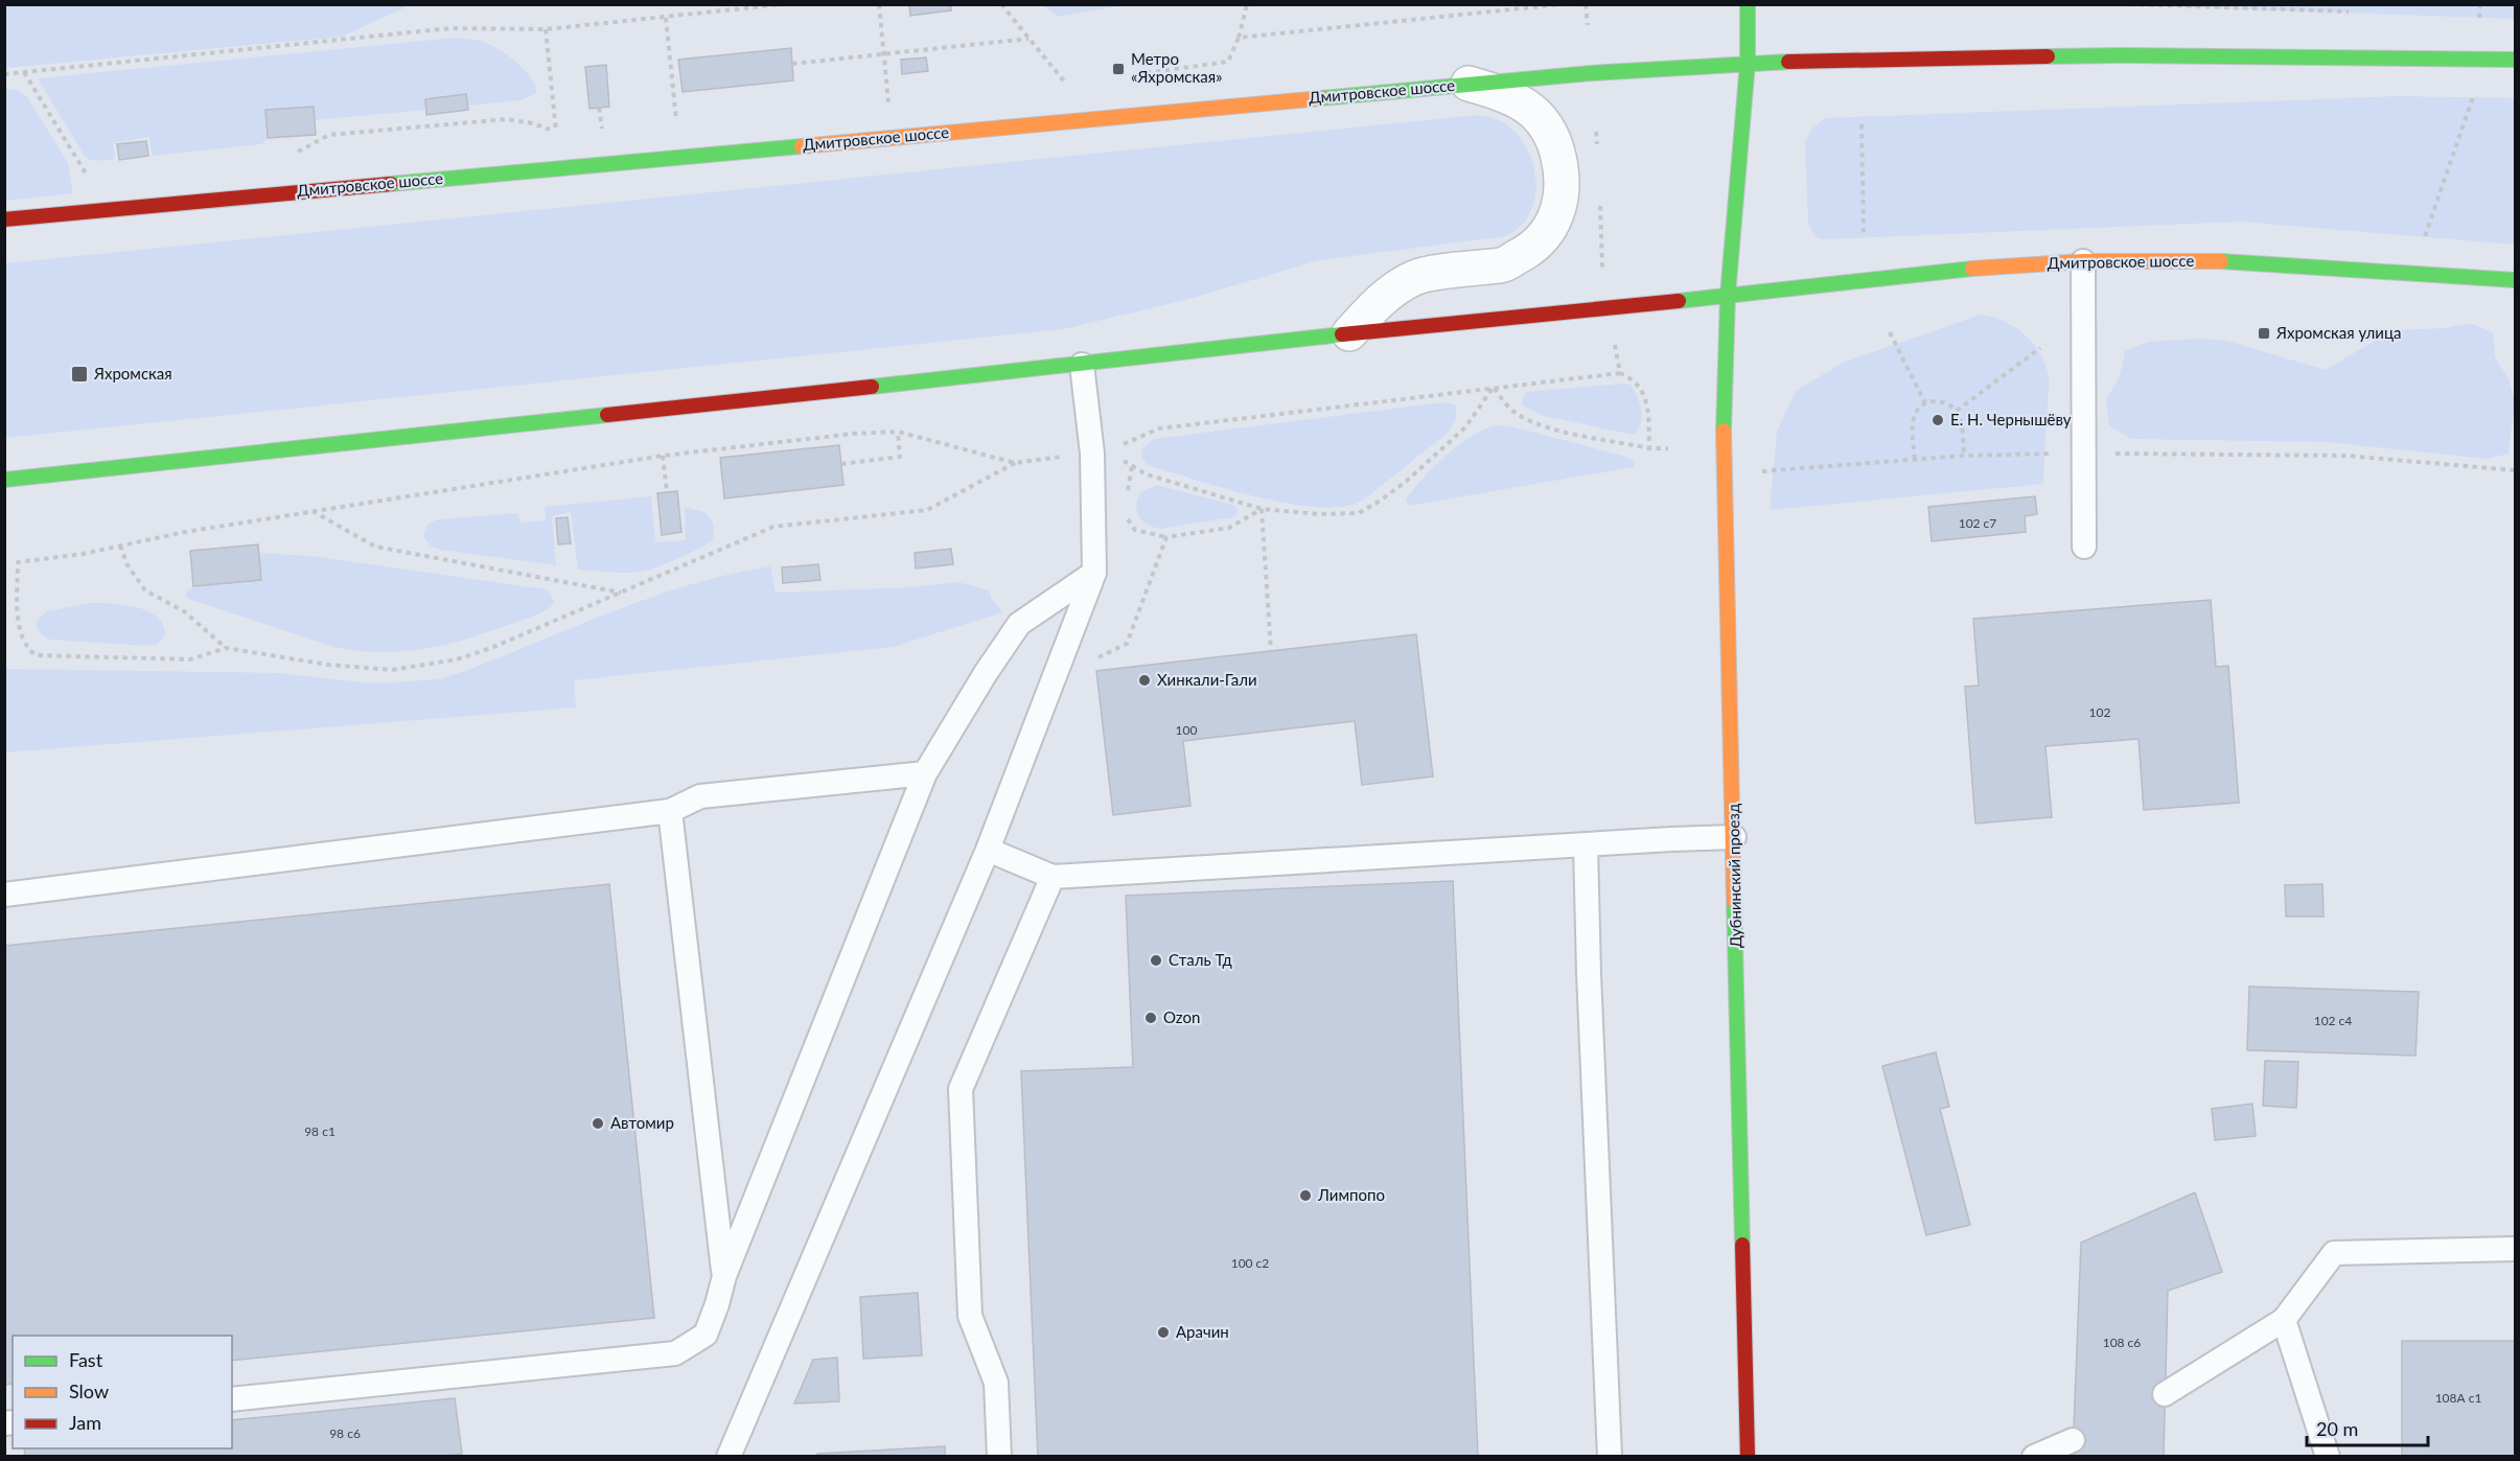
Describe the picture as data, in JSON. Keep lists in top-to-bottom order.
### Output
{
  "streets": {
    "main road": ["Дмитровское шоссе", "Дубнинский проезд"]
  },
  "crossings": [
    ["Дмитровское шоссе", "Дубнинский проезд"]
  ],
  "places": {
    "transit": ["Метро «Яхромская»", "Яхромская улица", "Яхромская"],
    "other": [
      "Е. Н. Чернышёву",
      "Хинкали-Гали",
      "Сталь Тд",
      "Ozon",
      "Автомир",
      "Лимпопо",
      "Арачин"
    ]
  },
  "house_numbers": [
    "102 с7",
    "102",
    "100",
    "102 с4",
    "98 с1",
    "100 с2",
    "108 с6",
    "108А с1",
    "98 с6"
  ],
  "legend": ["Fast", "Slow", "Jam"],
  "scale_bar": "20 m"
}
